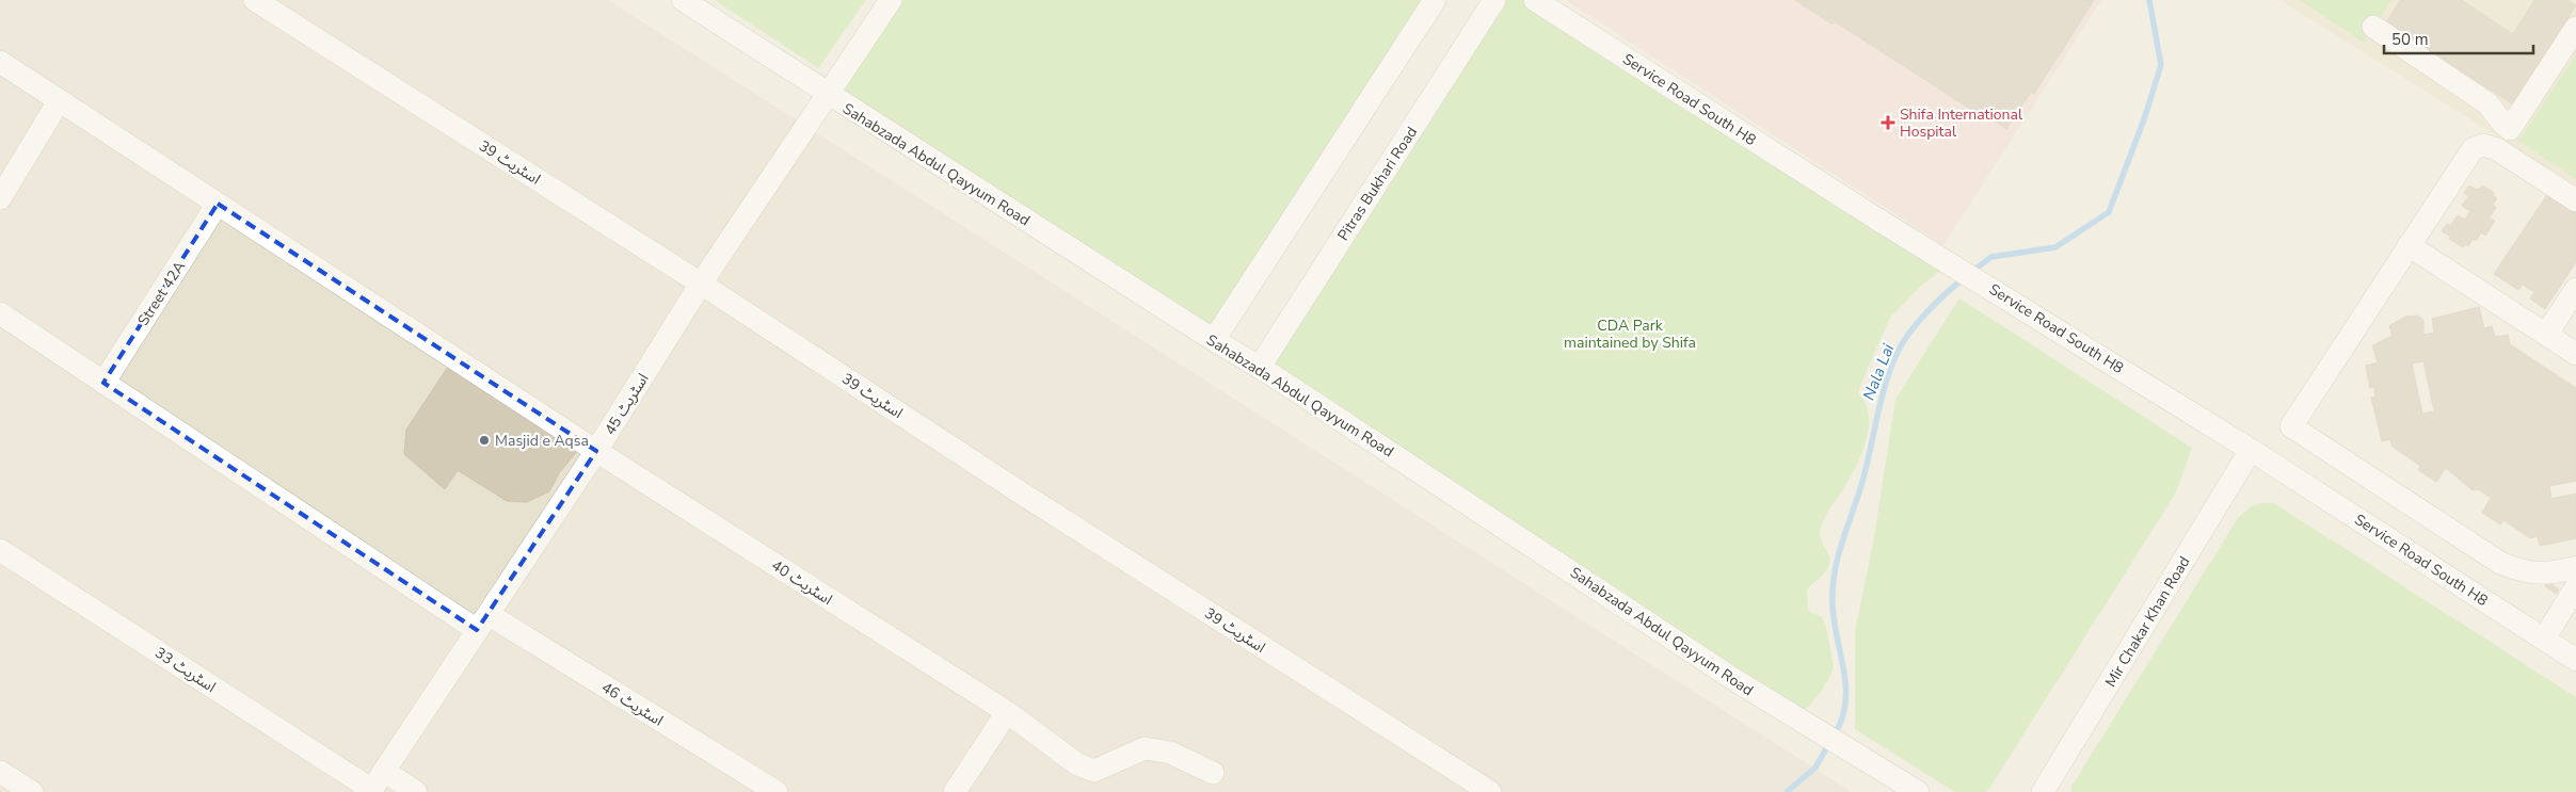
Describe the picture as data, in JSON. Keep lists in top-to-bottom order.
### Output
{
  "streets": {
    "street": [
      "Service Road South H8",
      "اسٹریٹ 39",
      "Sahabzada Abdul Qayyum Road",
      "Pitras Bukhari Road",
      "Street 42A",
      "اسٹریٹ 45",
      "اسٹریٹ 40",
      "Mir Chakar Khan Road",
      "اسٹریٹ 33",
      "اسٹریٹ 46"
    ]
  },
  "crossings": [
    ["Service Road South H8", "Mir Chakar Khan Road"],
    ["اسٹریٹ 39", "اسٹریٹ 45"],
    ["Sahabzada Abdul Qayyum Road", "Pitras Bukhari Road"],
    ["Sahabzada Abdul Qayyum Road", "اسٹریٹ 45"],
    ["Street 42A", "اسٹریٹ 40"],
    ["Street 42A", "اسٹریٹ 46"],
    ["اسٹریٹ 45", "اسٹریٹ 40"],
    ["اسٹریٹ 45", "اسٹریٹ 33"],
    ["اسٹریٹ 45", "اسٹریٹ 46"]
  ],
  "water": ["Nala Lai"],
  "parks": ["CDA Park maintained by Shifa"],
  "places": {
    "health": ["Shifa International Hospital"],
    "other": ["Masjid e Aqsa"]
  },
  "scale_bar": "50 m"
}
